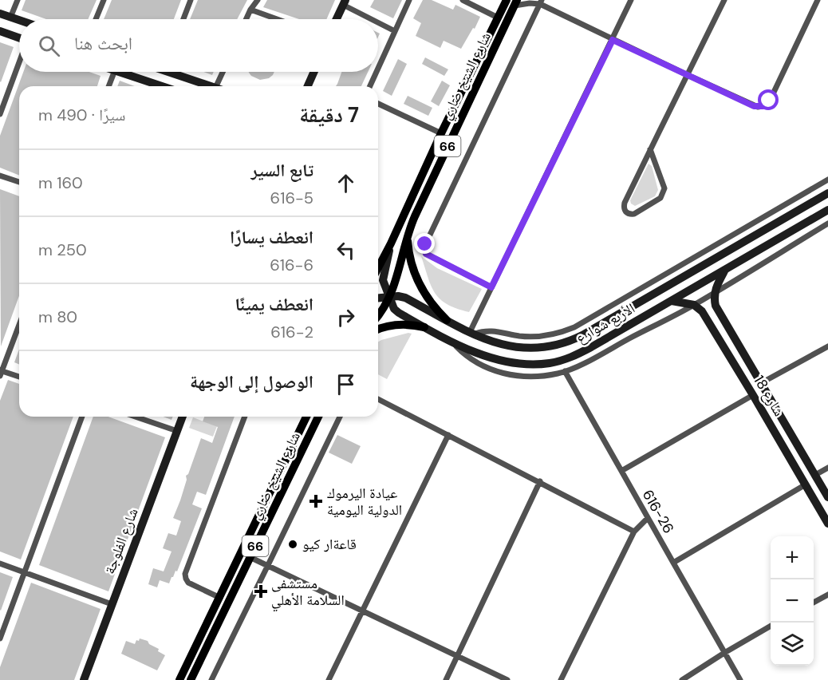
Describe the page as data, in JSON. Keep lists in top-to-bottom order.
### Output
{
  "streets": {
    "main road": ["شارع الشيخ ضاري", "66"],
    "street": [
      "الأربع شوارع",
      "شارع 18",
      "616-26",
      "شارع الفلوجة"
    ]
  },
  "crossings": [
    ["شارع الشيخ ضاري", "الأربع شوارع"]
  ],
  "places": {
    "health": ["عيادة اليرموك الدولية اليومية", "مستشفى السلامة الأهلي"],
    "other": ["قاعةار كيو"]
  },
  "page": {
    "search": "ابحث هنا",
    "heading": ["7 دقيقة", "سيرًا · 490 m"],
    "list": [
      ["تابع السير", "616-5", "160 m"],
      ["انعطف يسارًا", "616-6", "250 m"],
      ["انعطف يمينًا", "616-2", "80 m"],
      "الوصول إلى الوجهة"
    ],
    "map_buttons": ["+", "−"]
  }
}
